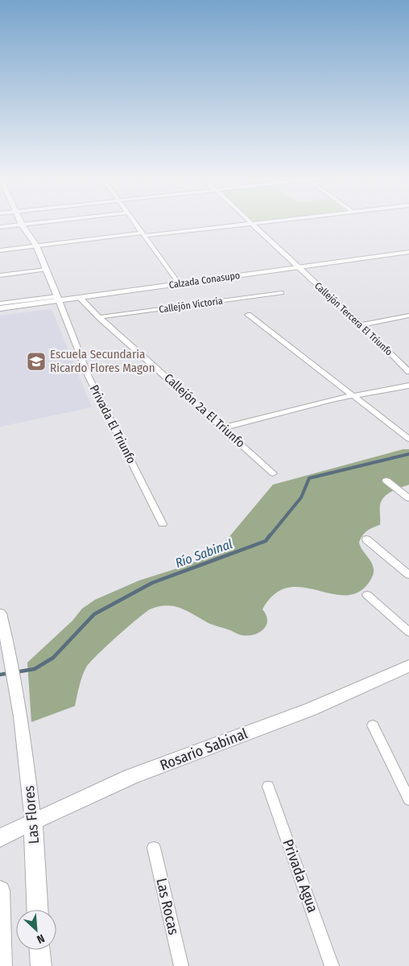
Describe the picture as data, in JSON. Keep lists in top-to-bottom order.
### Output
{
  "streets": {
    "main road": ["Rosario Sabinal", "Las Flores"],
    "street": [
      "Calzada Conasupo",
      "Callejón Victoria",
      "Callejón Tercera El Triunfo",
      "Callejón 2a El Triunfo",
      "Privada El Triunfo",
      "Privada Agua",
      "Las Rocas"
    ]
  },
  "crossings": [
    ["Calzada Conasupo", "Callejón Tercera El Triunfo"],
    ["Calzada Conasupo", "Callejón 2a El Triunfo"],
    ["Calzada Conasupo", "Privada El Triunfo"],
    ["Callejón Victoria", "Callejón 2a El Triunfo"],
    ["Rosario Sabinal", "Las Flores"]
  ],
  "water": ["Río Sabinal"],
  "places": {
    "school or university": ["Escuela Secundaria Ricardo Flores Magon"]
  },
  "north": "bottom right"
}
